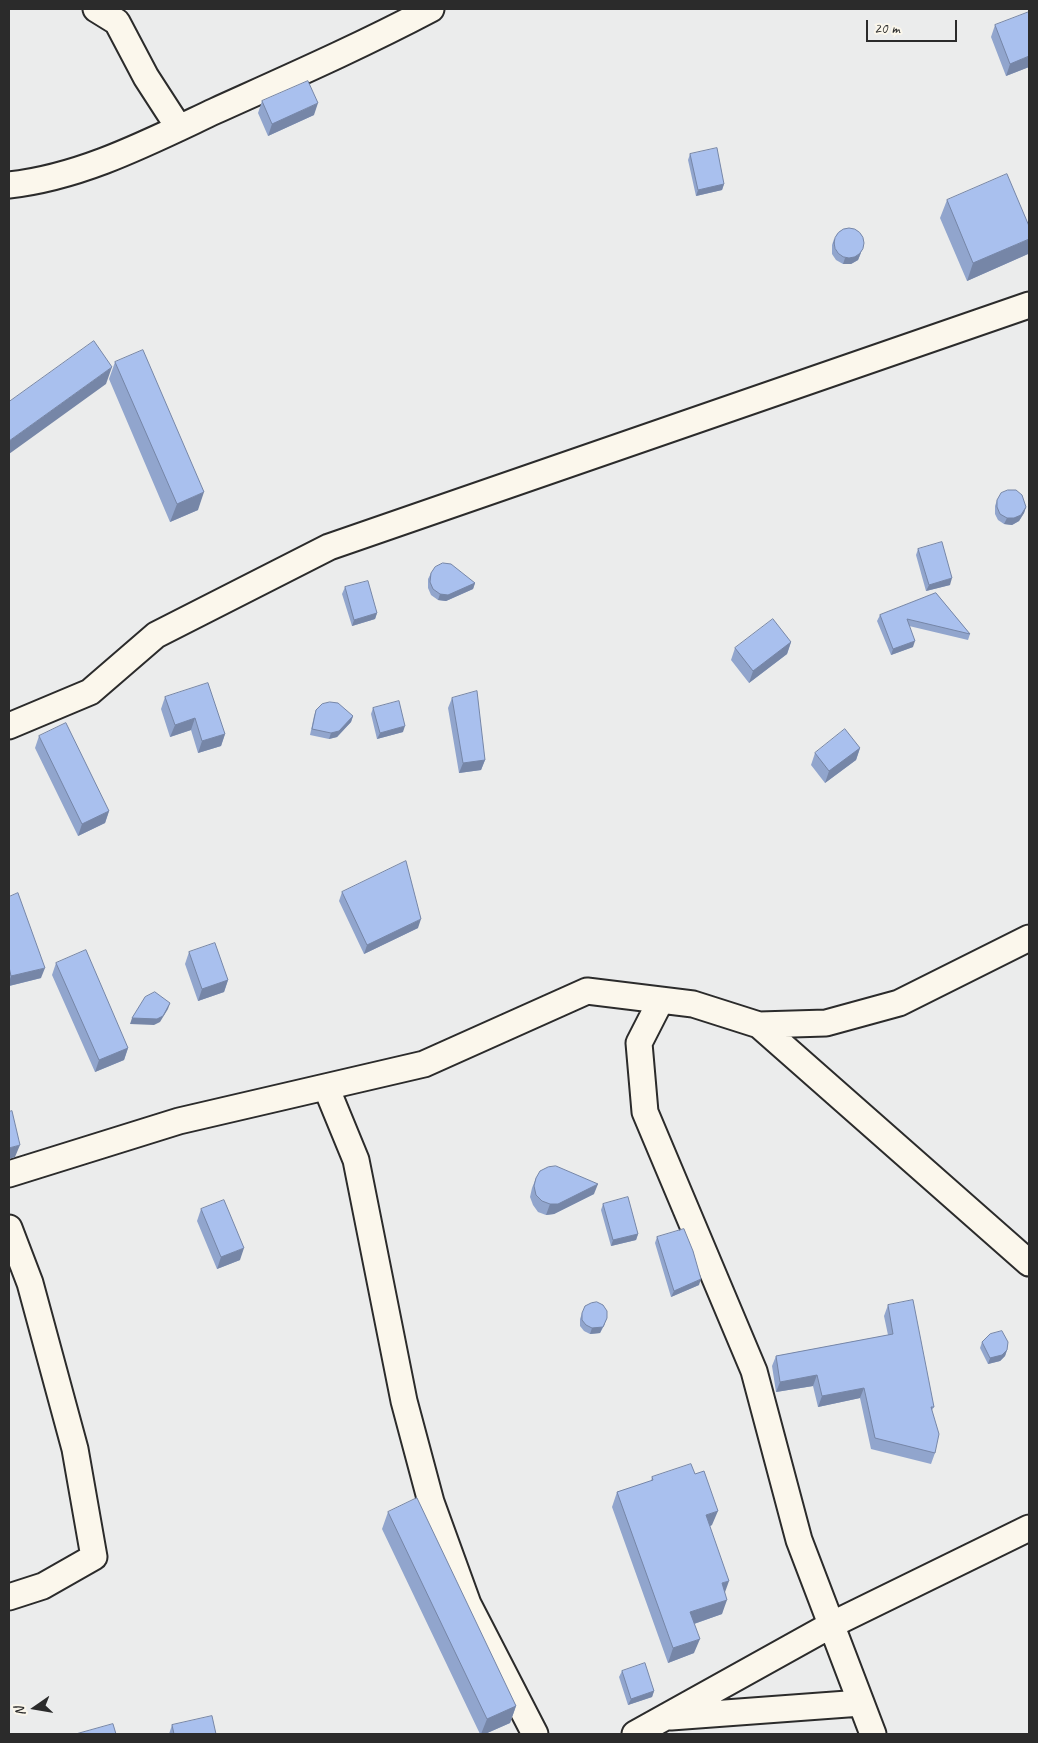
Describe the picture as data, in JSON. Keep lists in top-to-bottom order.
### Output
{
  "scale_bar": "20 m",
  "north": "left"
}
